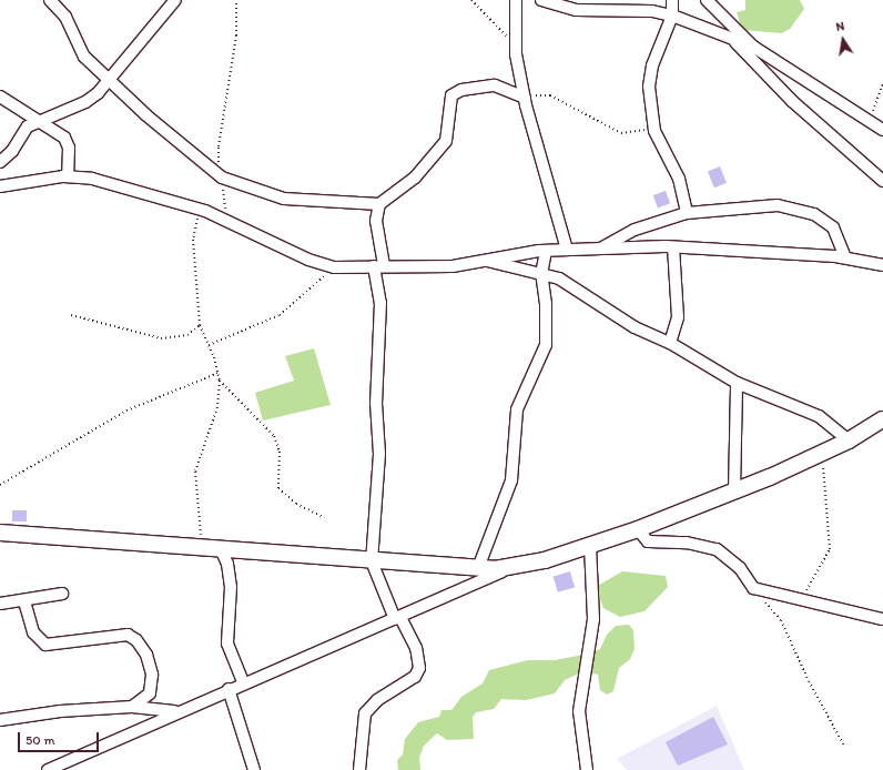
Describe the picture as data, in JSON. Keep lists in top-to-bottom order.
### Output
{
  "scale_bar": "50 m",
  "north": "top"
}
